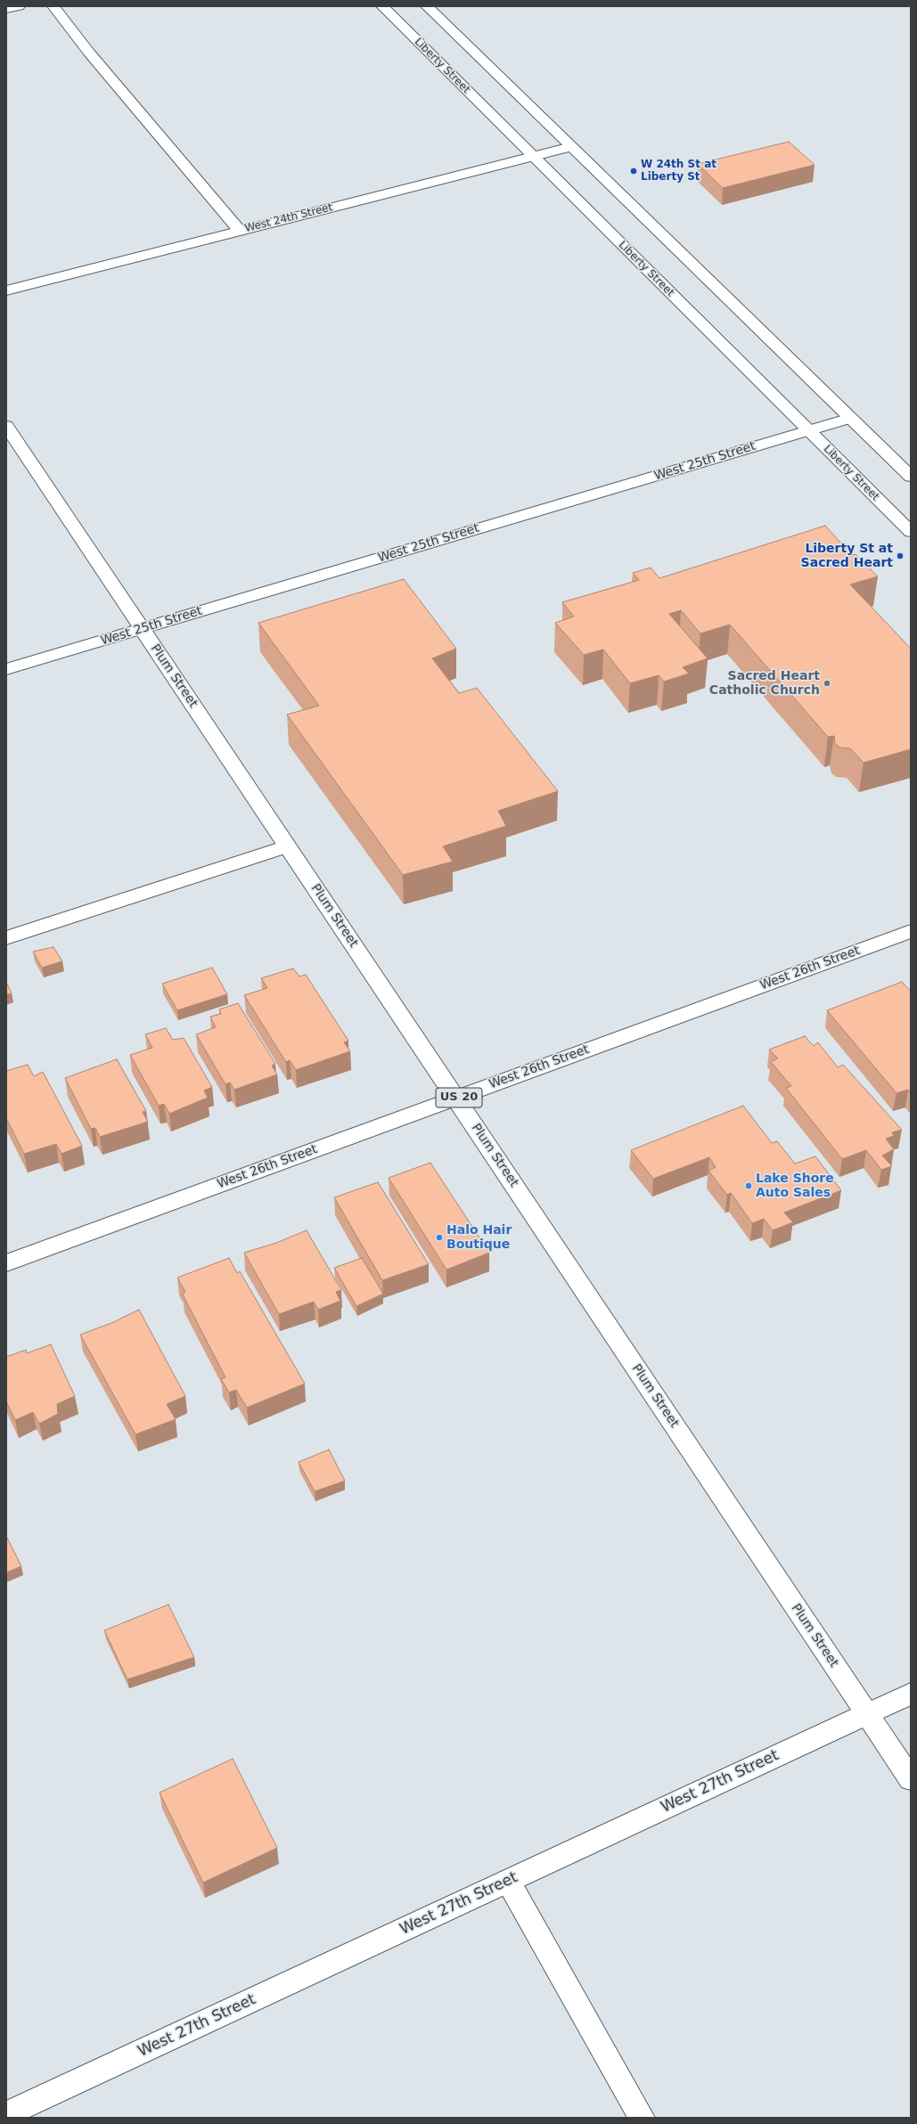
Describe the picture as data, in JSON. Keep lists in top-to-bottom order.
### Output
{
  "streets": {
    "street": [
      "Liberty Street",
      "West 24th Street",
      "West 25th Street",
      "Plum Street",
      "West 26th Street",
      "US 20",
      "West 27th Street"
    ]
  },
  "crossings": [
    ["Liberty Street", "West 24th Street"],
    ["Liberty Street", "West 25th Street"],
    ["West 25th Street", "Plum Street"],
    ["Plum Street", "West 26th Street"],
    ["Plum Street", "West 27th Street"]
  ],
  "places": [
    "W 24th St at Liberty St",
    "Liberty St at Sacred Heart",
    "Sacred Heart Catholic Church",
    "Lake Shore Auto Sales",
    "Halo Hair Boutique"
  ]
}
